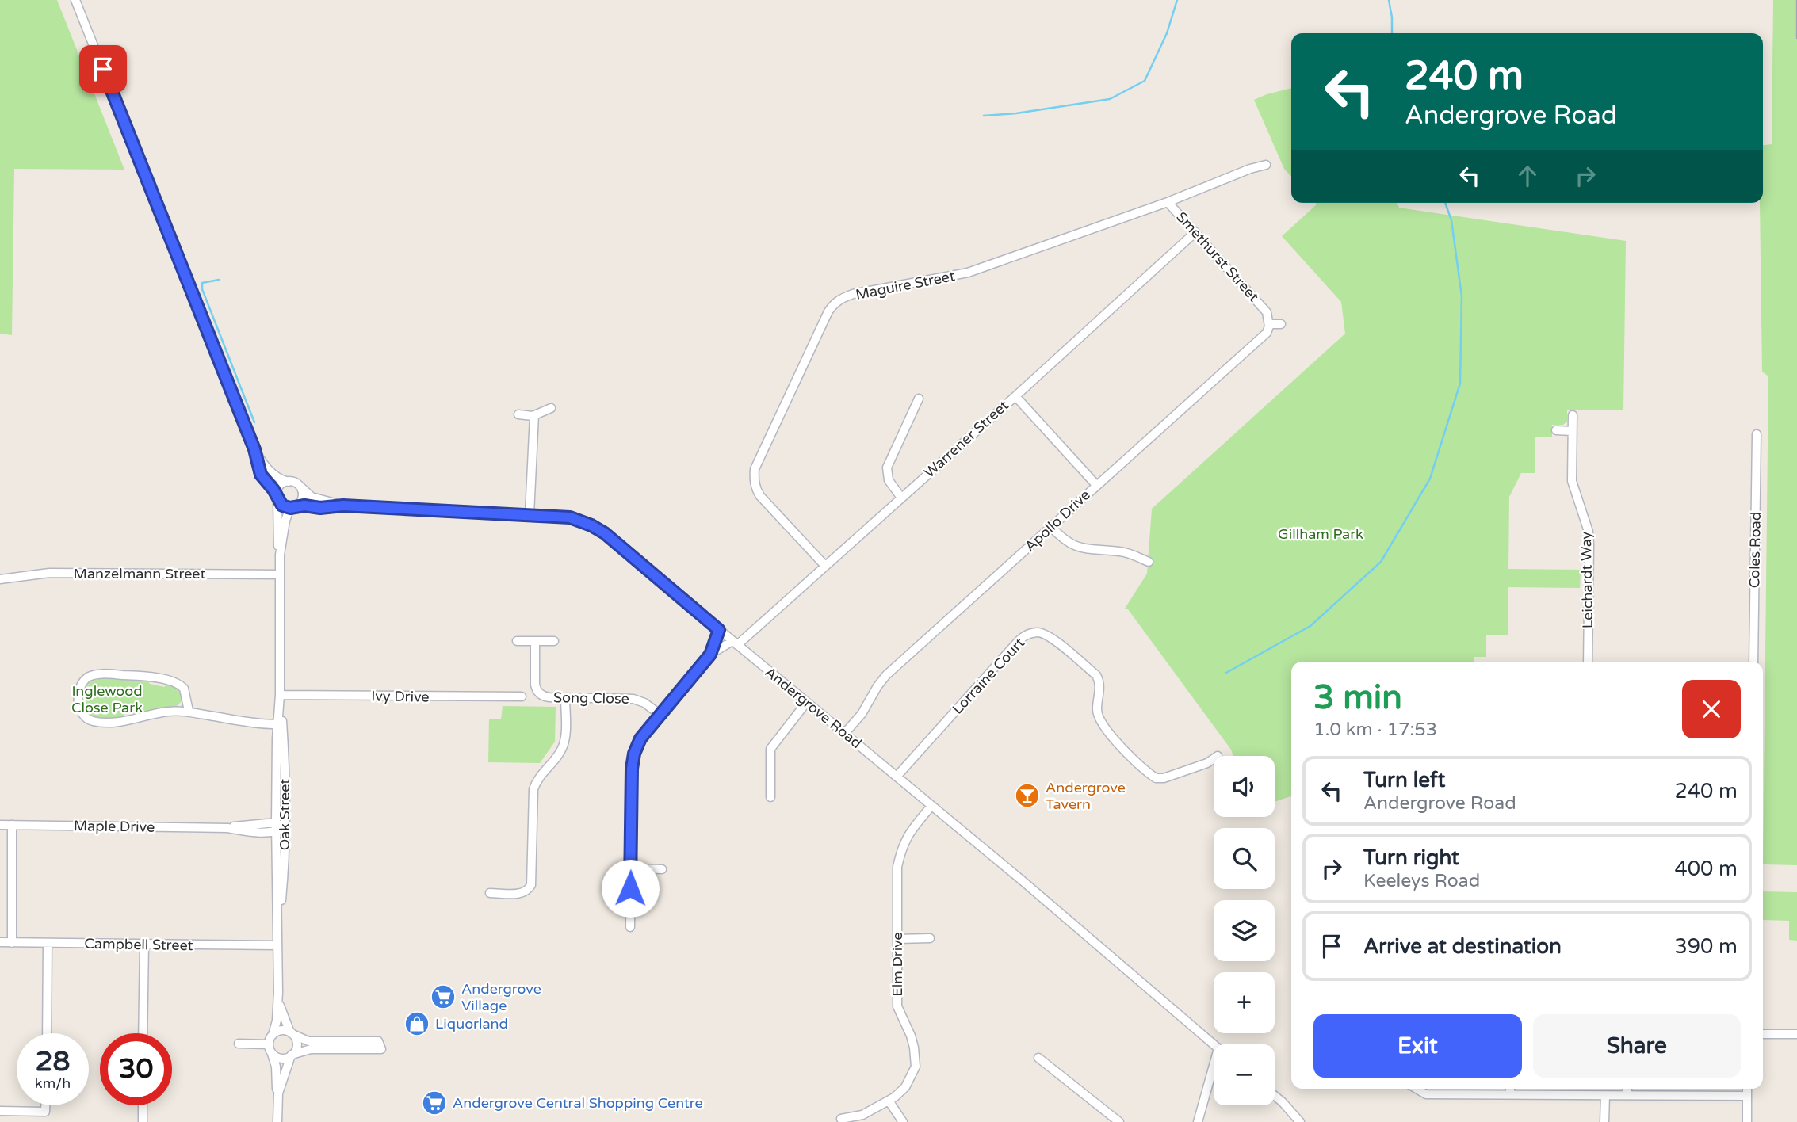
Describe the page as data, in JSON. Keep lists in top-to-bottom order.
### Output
{
  "streets": {
    "street": [
      "Smethurst Street",
      "Maguire Street",
      "Warrener Street",
      "Apollo Drive",
      "Coles Road",
      "Manzelmann Street",
      "Leichardt Way",
      "Lorraine Court",
      "Ivy Drive",
      "Song Close",
      "Andergrove Road",
      "Oak Street",
      "Maple Drive",
      "Campbell Street",
      "Elm Drive"
    ]
  },
  "crossings": [
    ["Smethurst Street", "Maguire Street"],
    ["Smethurst Street", "Warrener Street"],
    ["Smethurst Street", "Apollo Drive"],
    ["Maguire Street", "Warrener Street"],
    ["Warrener Street", "Andergrove Road"],
    ["Apollo Drive", "Andergrove Road"],
    ["Manzelmann Street", "Oak Street"],
    ["Lorraine Court", "Andergrove Road"],
    ["Ivy Drive", "Oak Street"],
    ["Andergrove Road", "Oak Street"],
    ["Andergrove Road", "Elm Drive"],
    ["Oak Street", "Maple Drive"],
    ["Oak Street", "Campbell Street"]
  ],
  "parks": ["Gillham Park", "Inglewood Close Park"],
  "places": {
    "bar": ["Andergrove Tavern"],
    "supermarket": ["Andergrove Village", "Andergrove Central Shopping Centre"],
    "shop": ["Liquorland"]
  },
  "page": {
    "turn": ["240 m", "Andergrove Road"],
    "heading": ["3 min", "1.0 km · 17:53"],
    "map_buttons": ["+", "−"],
    "list": [
      {
        "name": "Turn left",
        "note": "Andergrove Road",
        "value": "240 m"
      },
      {
        "name": "Turn right",
        "note": "Keeleys Road",
        "value": "400 m"
      },
      {
        "name": "Arrive at destination",
        "value": "390 m"
      }
    ],
    "buttons": ["Exit", "Share"],
    "speed": "28 km/h",
    "limit": "30"
  }
}
